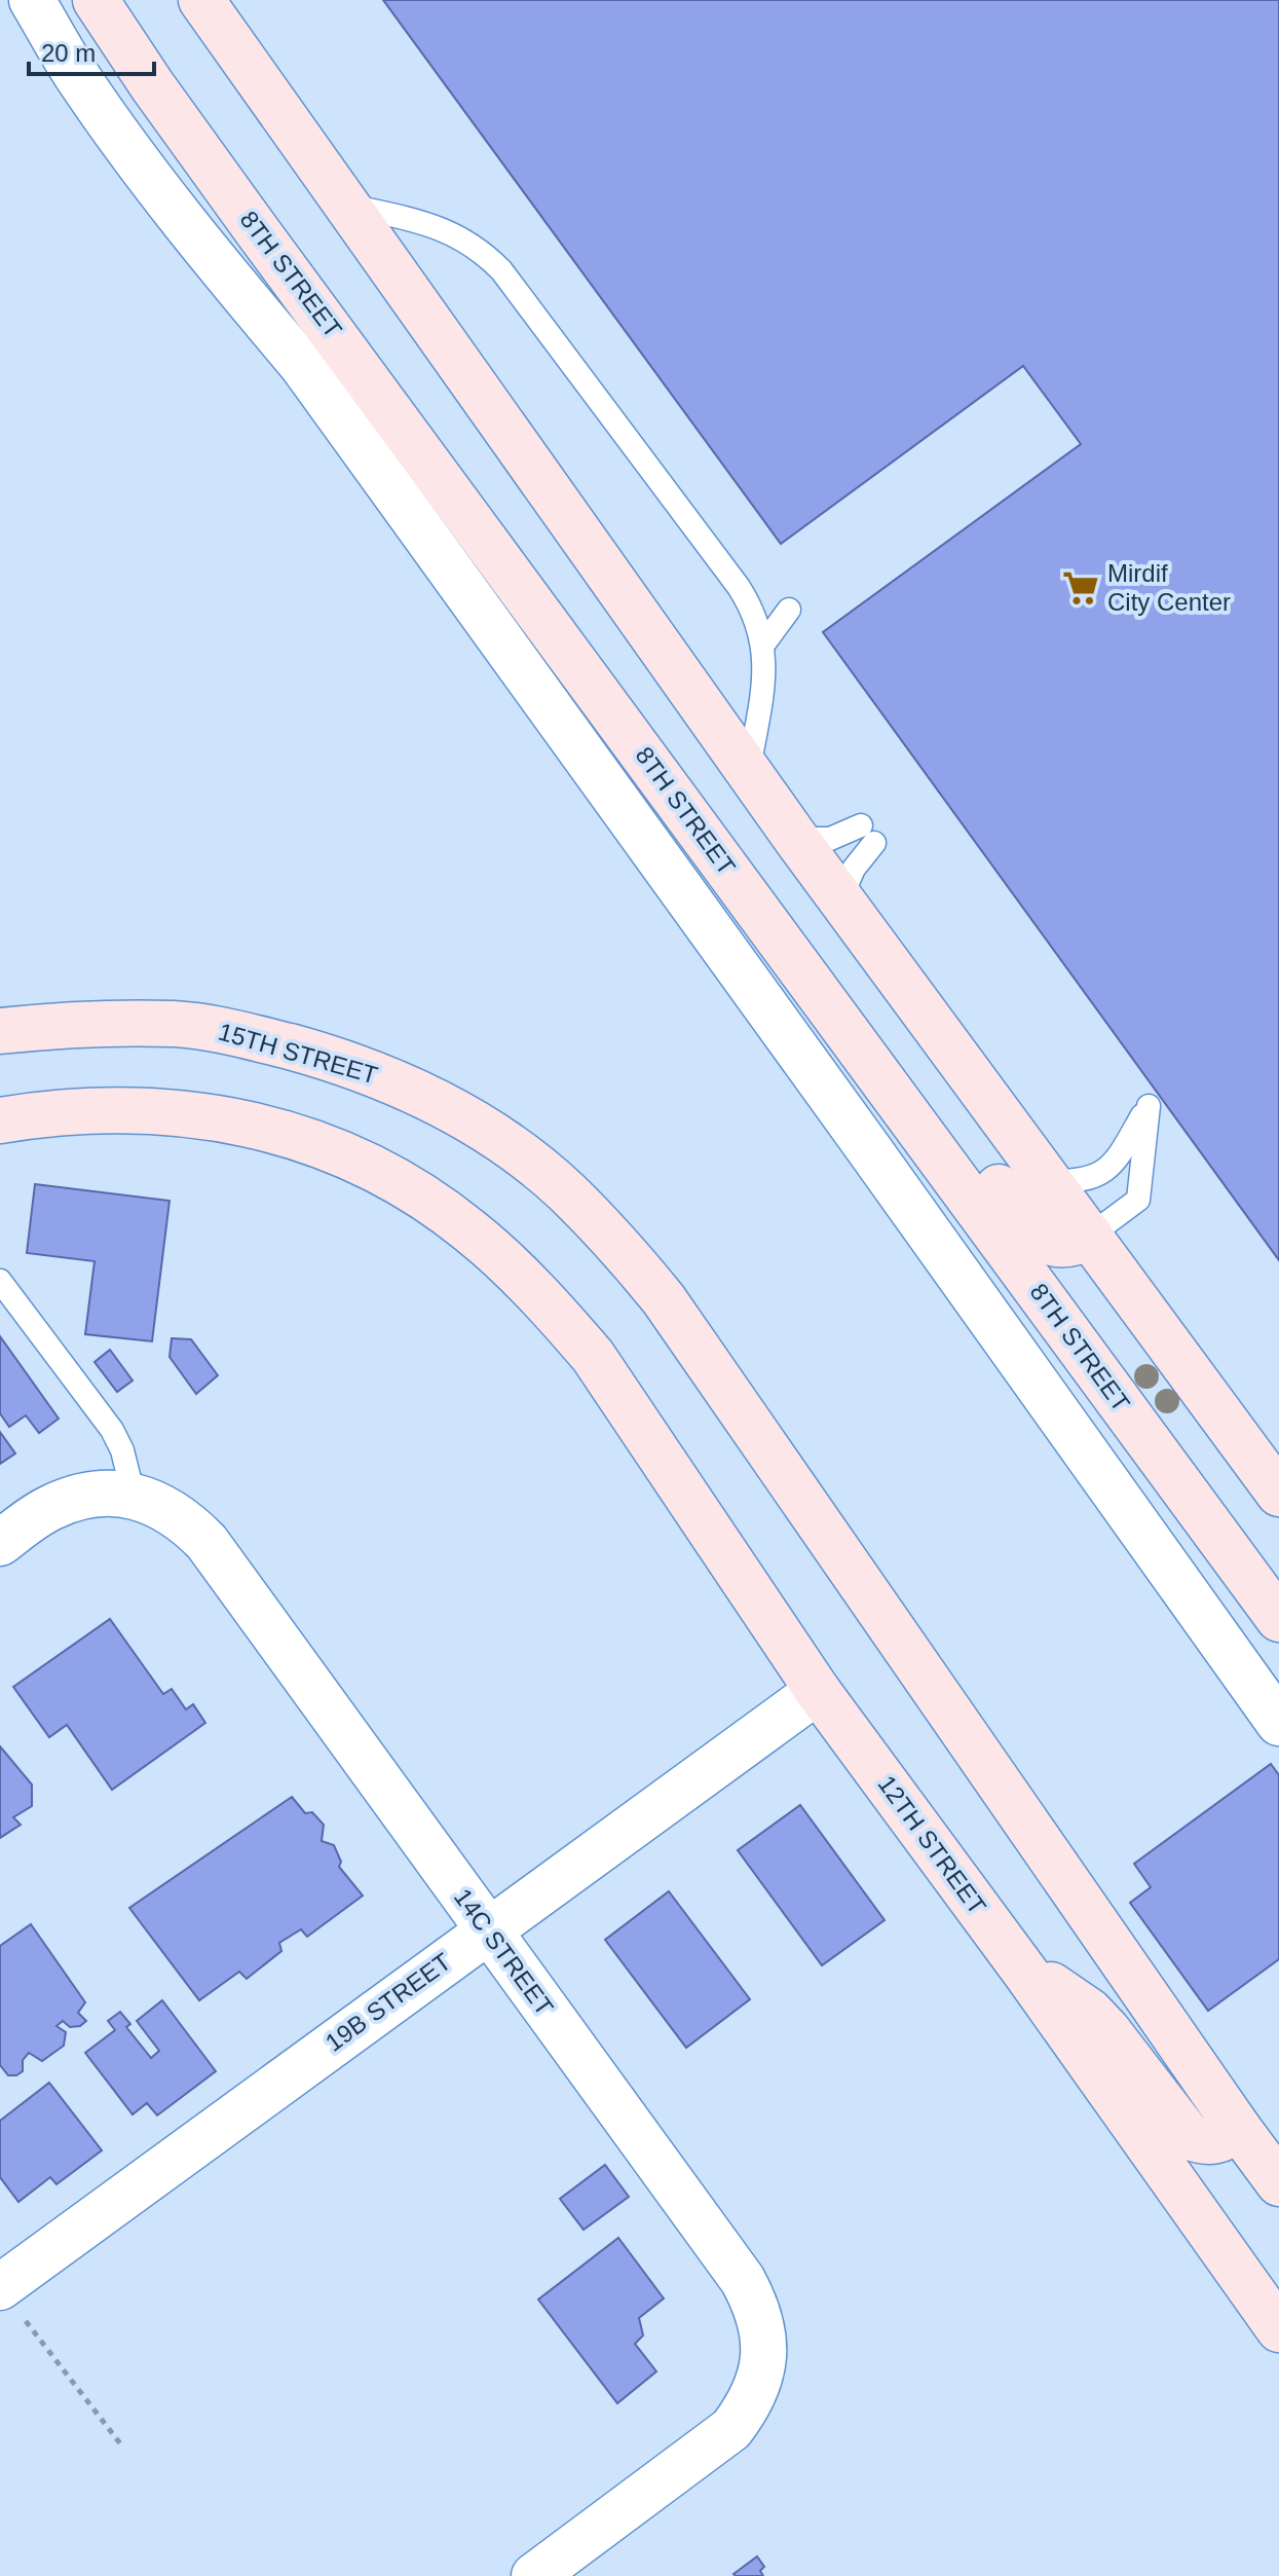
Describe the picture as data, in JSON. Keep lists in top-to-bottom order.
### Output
{
  "streets": {
    "street": [
      "8TH STREET",
      "12TH STREET",
      "14C STREET",
      "19B STREET"
    ]
  },
  "crossings": [
    ["12TH STREET", "19B STREET"],
    ["14C STREET", "19B STREET"]
  ],
  "places": {
    "supermarket": ["Mirdif City Center"]
  },
  "scale_bar": "20 m"
}
